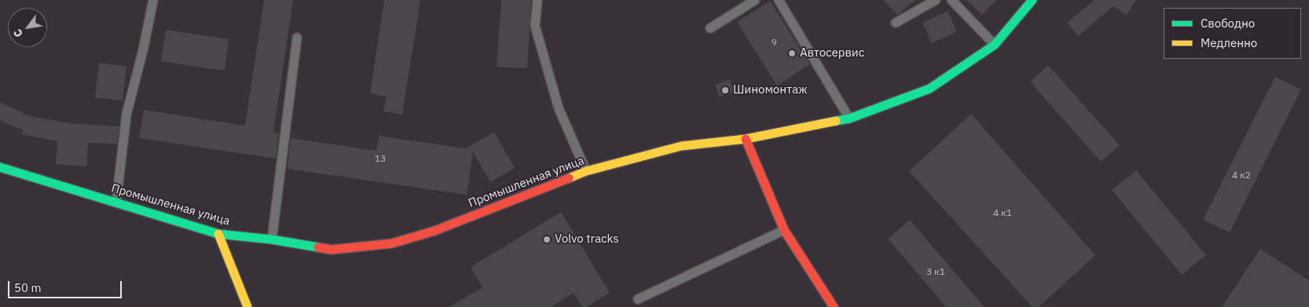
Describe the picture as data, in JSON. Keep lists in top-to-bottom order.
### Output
{
  "streets": {
    "main road": ["Промышленная улица"]
  },
  "places": ["Автосервис", "Шиномонтаж", "Volvo tracks"],
  "house_numbers": [
    "9",
    "13",
    "4 к2",
    "4 к1",
    "3 к1"
  ],
  "legend": ["Свободно", "Медленно"],
  "scale_bar": "50 m",
  "north": "bottom left"
}
